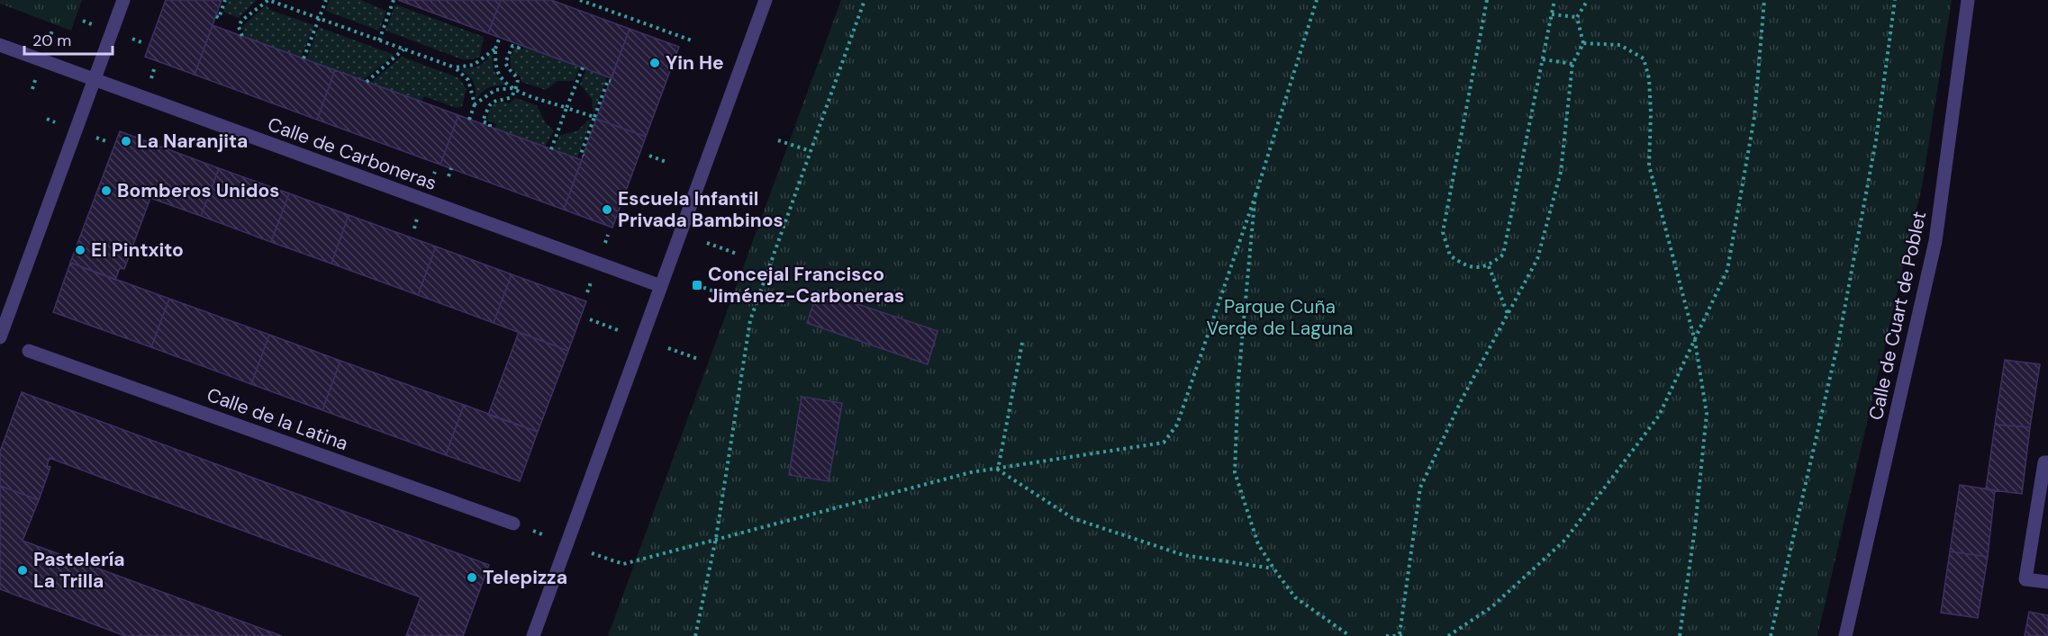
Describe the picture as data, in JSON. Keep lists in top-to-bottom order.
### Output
{
  "streets": {
    "street": ["Calle de Carboneras", "Calle de Cuart de Poblet", "Calle de la Latina"]
  },
  "parks": ["Parque Cuña Verde de Laguna"],
  "places": {
    "other": [
      "Yin He",
      "La Naranjita",
      "Bomberos Unidos",
      "Escuela Infantil Privada Bambinos",
      "El Pintxito",
      "Pastelería La Trilla",
      "Telepizza"
    ],
    "transit": ["Concejal Francisco Jiménez-Carboneras"]
  },
  "scale_bar": "20 m"
}
